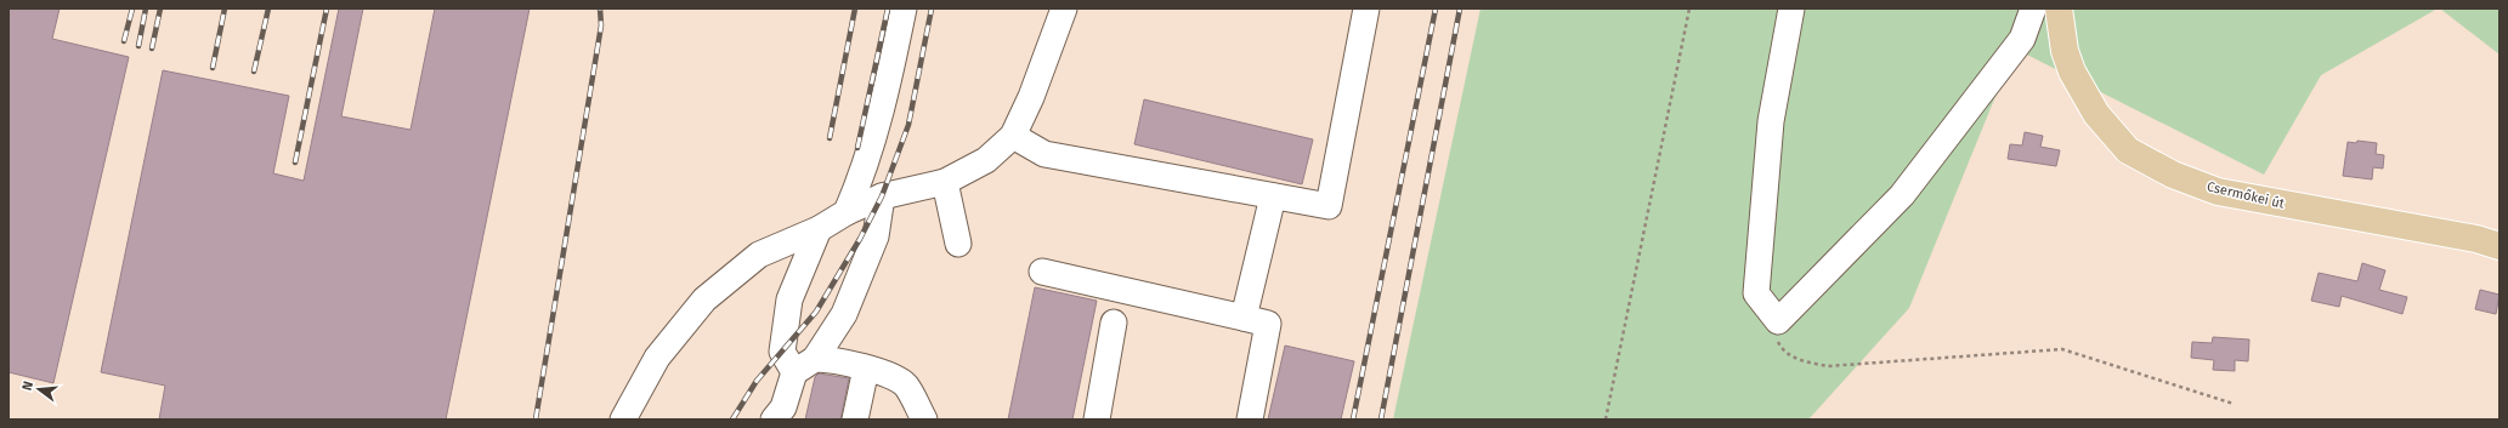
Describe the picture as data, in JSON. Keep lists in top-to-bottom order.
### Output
{
  "streets": {
    "main road": ["Csermőkei út"]
  },
  "north": "left"
}
